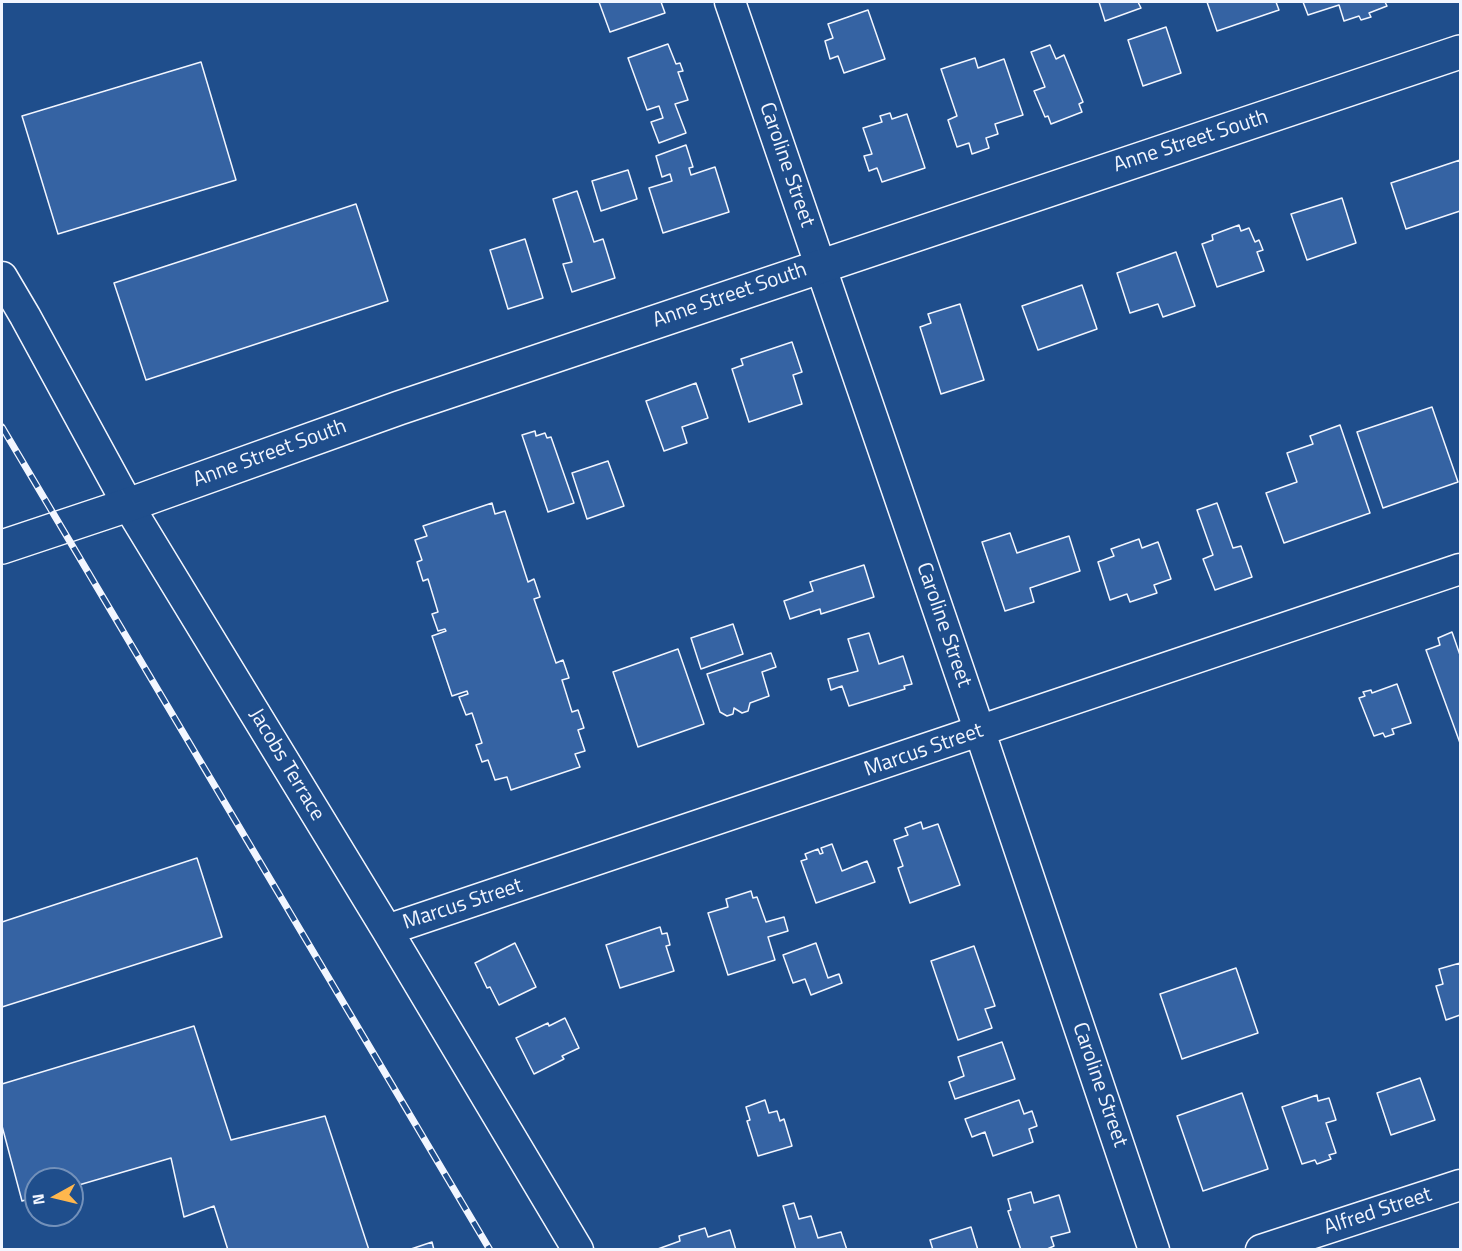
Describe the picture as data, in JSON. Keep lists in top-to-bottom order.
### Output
{
  "streets": {
    "street": [
      "Anne Street South",
      "Caroline Street",
      "Marcus Street",
      "Jacobs Terrace",
      "Alfred Street"
    ]
  },
  "crossings": [
    ["Anne Street South", "Caroline Street"],
    ["Anne Street South", "Jacobs Terrace"],
    ["Caroline Street", "Marcus Street"],
    ["Marcus Street", "Jacobs Terrace"]
  ],
  "north": "left"
}
